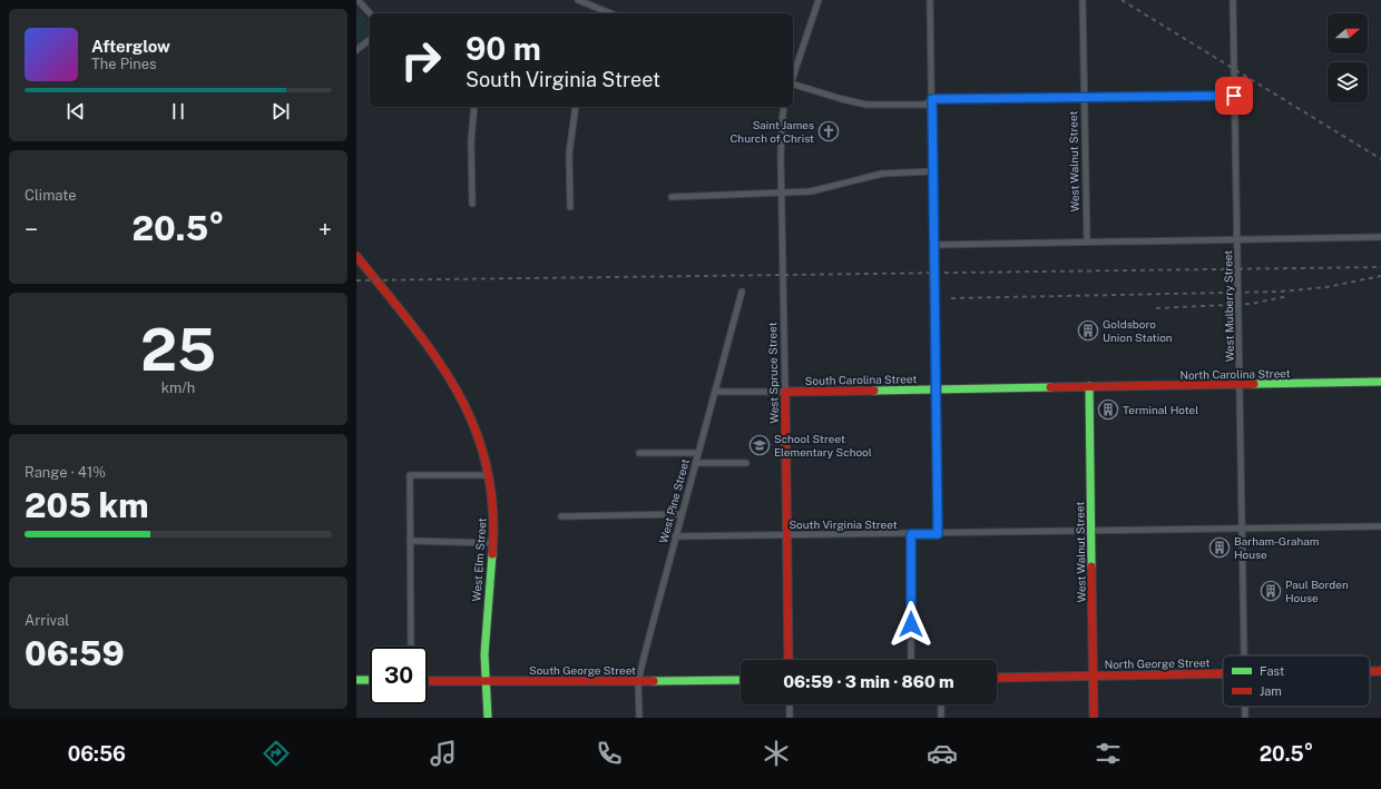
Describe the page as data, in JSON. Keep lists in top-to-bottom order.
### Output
{
  "streets": {
    "street": [
      "West Walnut Street",
      "West Mulberry Street",
      "West Spruce Street",
      "North Carolina Street",
      "South Carolina Street",
      "West Pine Street",
      "South Virginia Street",
      "West Elm Street",
      "North George Street",
      "South George Street"
    ]
  },
  "crossings": [
    ["West Walnut Street", "North Carolina Street"],
    ["West Walnut Street", "South Carolina Street"],
    ["West Walnut Street", "South Virginia Street"],
    ["West Walnut Street", "North George Street"],
    ["West Mulberry Street", "North Carolina Street"],
    ["West Mulberry Street", "South Virginia Street"],
    ["West Spruce Street", "South Carolina Street"],
    ["West Spruce Street", "South Virginia Street"],
    ["North Carolina Street", "South Carolina Street"],
    ["South Carolina Street", "West Pine Street"],
    ["West Pine Street", "South Virginia Street"],
    ["West Pine Street", "South George Street"],
    ["West Elm Street", "South George Street"]
  ],
  "places": {
    "church": ["Saint James Church of Christ"],
    "building": [
      "Goldsboro Union Station",
      "Terminal Hotel",
      "Barham-Graham House",
      "Paul Borden House"
    ],
    "school or university": ["School Street Elementary School"]
  },
  "legend": ["Fast", "Jam"],
  "north": "right",
  "page": {
    "turn": ["90 m", "South Virginia Street"],
    "song": ["Afterglow", "The Pines"],
    "tile": [
      "Climate",
      ["25", "km/h"],
      ["Range · 41%", "205 km"],
      ["Arrival", "06:59"]
    ],
    "heat": ["−", "20.5°", "+"],
    "limit": "30",
    "trip": "06:59 · 3 min · 860 m",
    "tabs": ["06:56", "20.5°"]
  }
}
